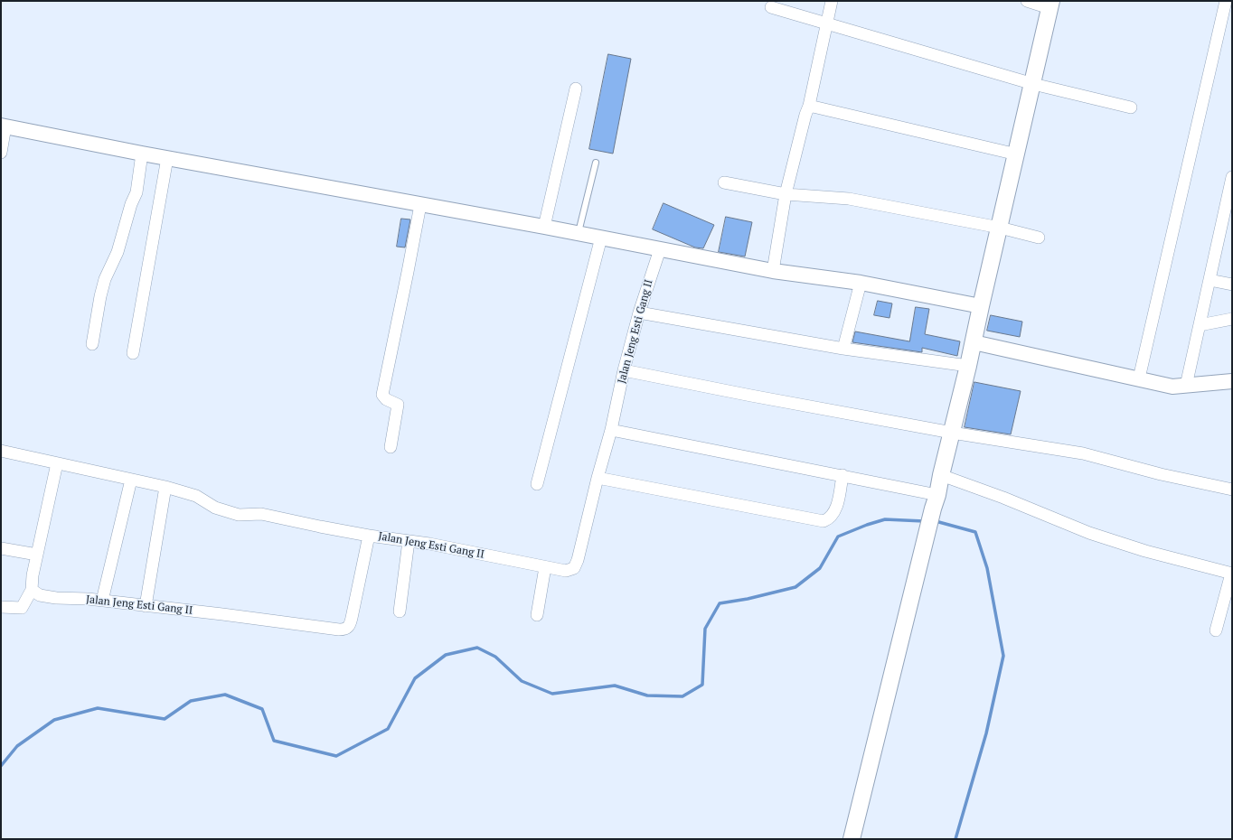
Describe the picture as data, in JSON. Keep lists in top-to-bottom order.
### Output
{
  "streets": {
    "street": ["Jalan Jeng Esti Gang II"]
  }
}
